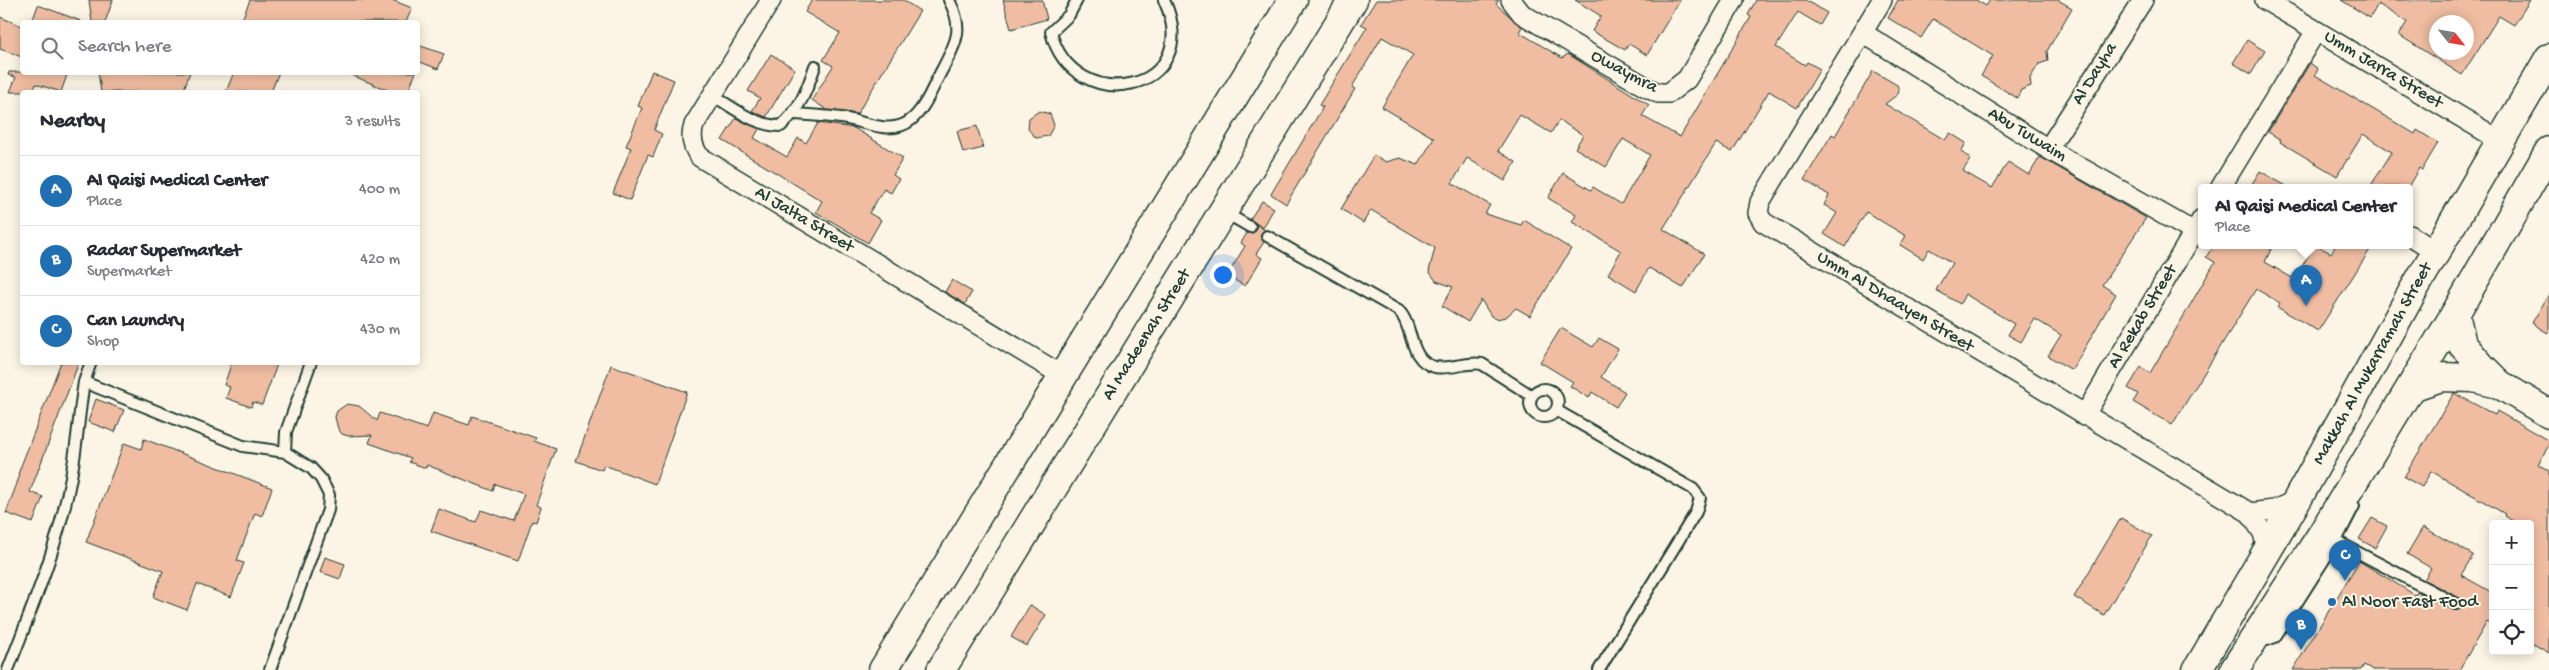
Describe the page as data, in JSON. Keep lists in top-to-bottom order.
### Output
{
  "streets": {
    "street": [
      "Umm Jarra Street",
      "Owaymra",
      "Al Dayha",
      "Abu Tuwaim",
      "Al Jalta Street",
      "Umm Al Dhaayen Street",
      "Al Rekab Street",
      "Al Madeenah Street",
      "Makkah Al Mukarramah Street"
    ]
  },
  "crossings": [
    ["Umm Jarra Street", "Makkah Al Mukarramah Street"],
    ["Al Dayha", "Abu Tuwaim"],
    ["Abu Tuwaim", "Umm Al Dhaayen Street"],
    ["Abu Tuwaim", "Al Rekab Street"],
    ["Umm Al Dhaayen Street", "Al Rekab Street"],
    ["Umm Al Dhaayen Street", "Makkah Al Mukarramah Street"]
  ],
  "places": ["Al Noor Fast Food"],
  "north": "bottom right",
  "page": {
    "search": "Search here",
    "heading": ["Nearby", "3 results"],
    "list": [
      {
        "mark": "A",
        "name": "Al Qaisi Medical Center",
        "note": "Place",
        "value": "400 m"
      },
      {
        "mark": "B",
        "name": "Radar Supermarket",
        "note": "Supermarket",
        "value": "420 m"
      },
      {
        "mark": "C",
        "name": "Can Laundry",
        "note": "Shop",
        "value": "430 m"
      }
    ],
    "popup": ["Al Qaisi Medical Center", "Place"],
    "pins": ["A", "C", "B"],
    "map_buttons": ["+", "−"]
  }
}
